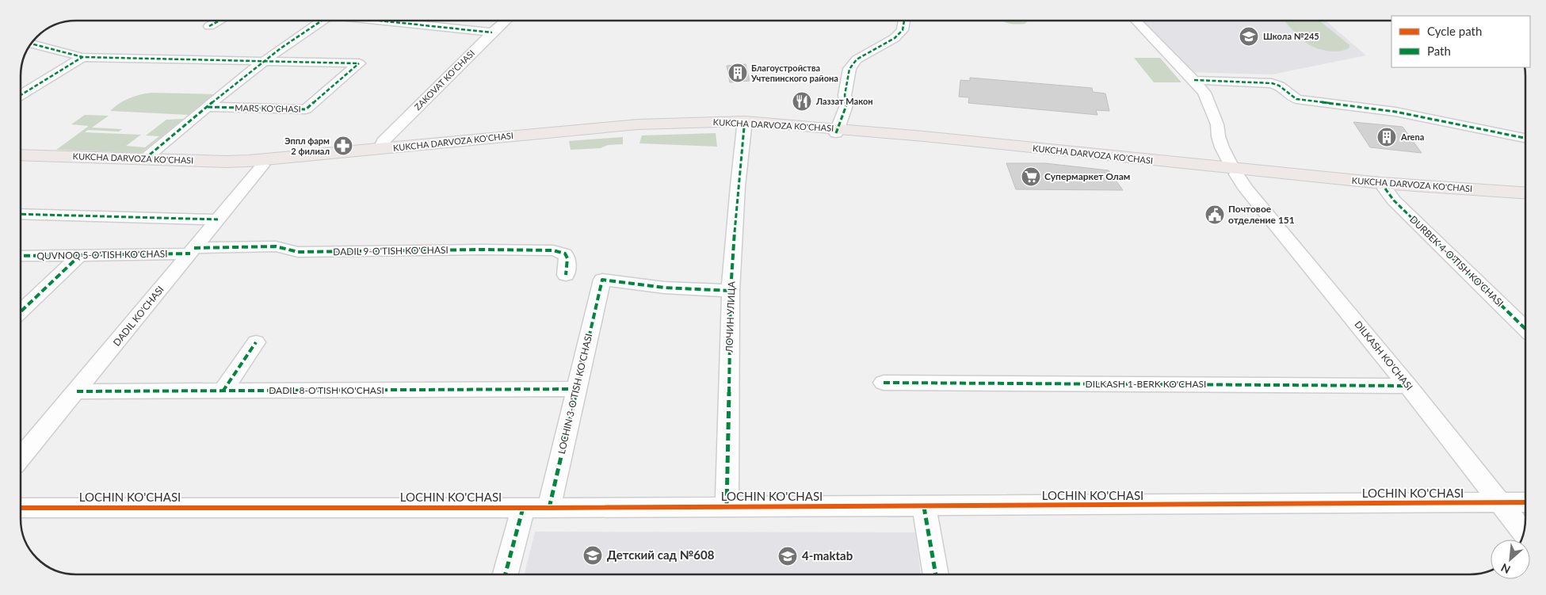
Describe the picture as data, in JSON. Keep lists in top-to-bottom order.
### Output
{
  "streets": {
    "main road": ["KUKCHA DARVOZA KO'CHASI"],
    "street": [
      "ZAKOVAT KO'CHASI",
      "MARS KO'CHASI",
      "DADIL 9-O'TISH KO'CHASI",
      "QUVNOQ 5-O'TISH KO'CHASI",
      "DURBEK 4-O'TISH KO'CHASI",
      "DADIL KO'CHASI",
      "ЛОЧИН УЛИЦА",
      "DILKASH KO'CHASI",
      "DILKASH 1-BERK KO'CHASI",
      "DADIL 8-O'TISH KO'CHASI",
      "LOCHIN 3-O'TISH KO'CHASI",
      "LOCHIN KO'CHASI"
    ]
  },
  "crossings": [
    ["ZAKOVAT KO'CHASI", "KUKCHA DARVOZA KO'CHASI"],
    ["MARS KO'CHASI", "KUKCHA DARVOZA KO'CHASI"],
    ["KUKCHA DARVOZA KO'CHASI", "DURBEK 4-O'TISH KO'CHASI"],
    ["KUKCHA DARVOZA KO'CHASI", "DADIL KO'CHASI"],
    ["KUKCHA DARVOZA KO'CHASI", "ЛОЧИН УЛИЦА"],
    ["KUKCHA DARVOZA KO'CHASI", "DILKASH KO'CHASI"],
    ["DADIL 9-O'TISH KO'CHASI", "QUVNOQ 5-O'TISH KO'CHASI"],
    ["DADIL 9-O'TISH KO'CHASI", "DADIL KO'CHASI"],
    ["QUVNOQ 5-O'TISH KO'CHASI", "DADIL KO'CHASI"],
    ["DADIL KO'CHASI", "DADIL 8-O'TISH KO'CHASI"],
    ["ЛОЧИН УЛИЦА", "LOCHIN 3-O'TISH KO'CHASI"],
    ["ЛОЧИН УЛИЦА", "LOCHIN KO'CHASI"],
    ["DILKASH KO'CHASI", "DILKASH 1-BERK KO'CHASI"],
    ["DILKASH KO'CHASI", "LOCHIN KO'CHASI"],
    ["DADIL 8-O'TISH KO'CHASI", "LOCHIN 3-O'TISH KO'CHASI"],
    ["LOCHIN 3-O'TISH KO'CHASI", "LOCHIN KO'CHASI"]
  ],
  "places": {
    "school or university": ["Школа №245", "Детский сад №608", "4-maktab"],
    "building": ["Благоустройства Учтепинского района", "Arena"],
    "restaurant": ["Лаззат Макон"],
    "pharmacy": ["Эппл фарм 2 филиал"],
    "supermarket": ["Супермаркет Олам"],
    "public building": ["Почтовое отделение 151"]
  },
  "legend": ["Cycle path", "Path"],
  "north": "bottom left"
}
